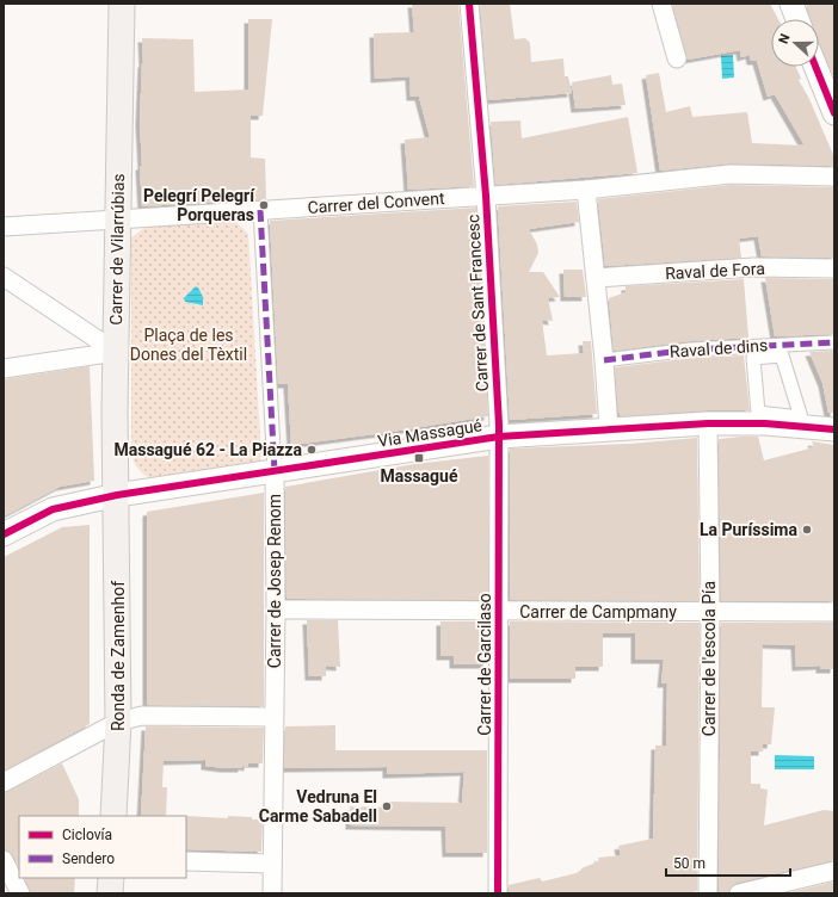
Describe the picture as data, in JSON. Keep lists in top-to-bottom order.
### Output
{
  "streets": {
    "main road": ["Carrer de Vilarrúbias", "Ronda de Zamenhof"],
    "street": [
      "Carrer del Convent",
      "Raval de Fora",
      "Carrer de Sant Francesc",
      "Raval de dins",
      "Via Massagué",
      "Carrer de Josep Renom",
      "Carrer de Campmany",
      "Carrer de l'escola Pía",
      "Carrer de Garcilaso"
    ]
  },
  "crossings": [
    ["Carrer del Convent", "Carrer de Vilarrúbias"],
    ["Carrer del Convent", "Carrer de Sant Francesc"],
    ["Carrer del Convent", "Carrer de Josep Renom"],
    ["Carrer de Vilarrúbias", "Via Massagué"],
    ["Carrer de Vilarrúbias", "Ronda de Zamenhof"],
    ["Carrer de Sant Francesc", "Via Massagué"],
    ["Carrer de Sant Francesc", "Carrer de Garcilaso"],
    ["Via Massagué", "Carrer de Josep Renom"],
    ["Via Massagué", "Ronda de Zamenhof"],
    ["Via Massagué", "Carrer de l'escola Pía"],
    ["Via Massagué", "Carrer de Garcilaso"],
    ["Carrer de Josep Renom", "Carrer de Campmany"],
    ["Carrer de Campmany", "Carrer de l'escola Pía"],
    ["Carrer de Campmany", "Carrer de Garcilaso"]
  ],
  "parks": ["Plaça de les Dones del Tèxtil"],
  "places": {
    "other": [
      "Pelegrí Pelegrí Porqueras",
      "Massagué 62 - La Piazza",
      "La Puríssima",
      "Vedruna El Carme Sabadell"
    ],
    "transit": ["Massagué"]
  },
  "legend": ["Ciclovía", "Sendero"],
  "scale_bar": "50 m",
  "north": "left"
}
